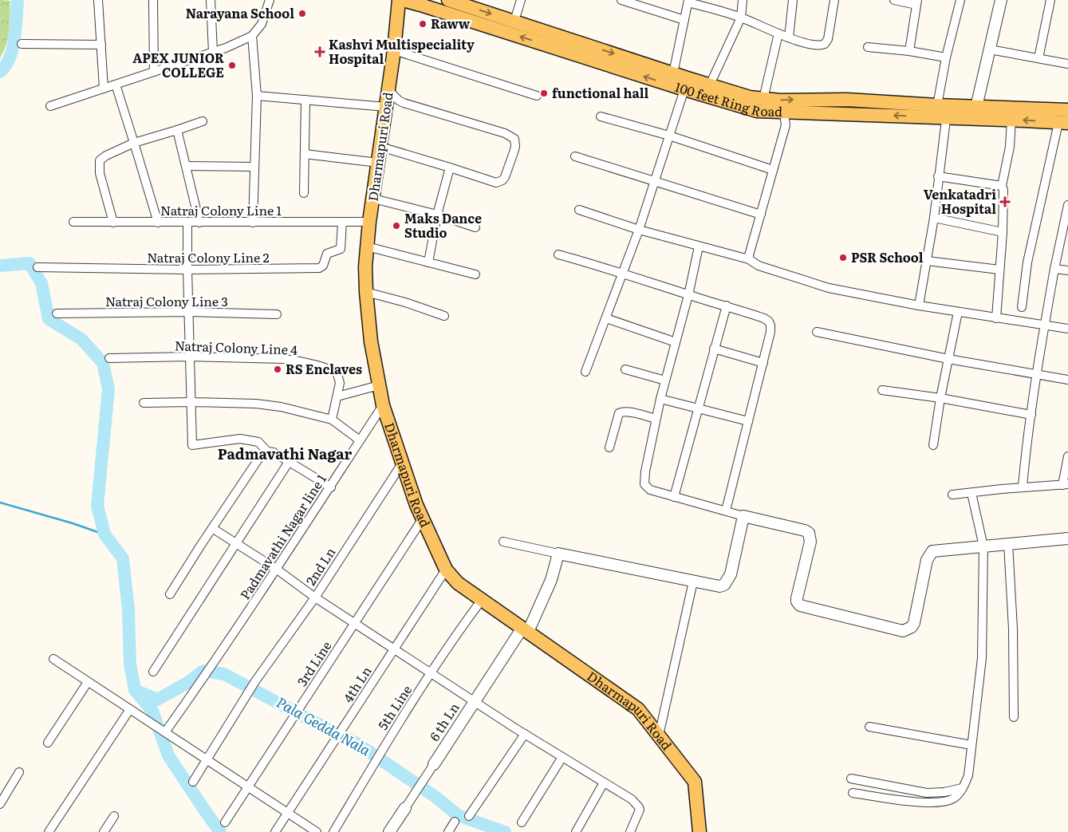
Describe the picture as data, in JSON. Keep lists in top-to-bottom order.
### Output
{
  "streets": {
    "main road": ["100 feet Ring Road", "Dharmapuri Road"],
    "street": [
      "Natraj Colony Line 1",
      "Natraj Colony Line 2",
      "Natraj Colony Line 3",
      "Natraj Colony Line 4",
      "Padmavathi Nagar line 1",
      "2nd Ln",
      "3rd Line",
      "4th Ln",
      "5th Line",
      "6 th Ln"
    ]
  },
  "crossings": [
    ["Dharmapuri Road", "Natraj Colony Line 1"],
    ["Dharmapuri Road", "Padmavathi Nagar line 1"],
    ["Dharmapuri Road", "2nd Ln"],
    ["Dharmapuri Road", "3rd Line"],
    ["Dharmapuri Road", "4th Ln"],
    ["Dharmapuri Road", "5th Line"],
    ["Dharmapuri Road", "6 th Ln"],
    ["Natraj Colony Line 1", "Natraj Colony Line 2"]
  ],
  "districts": ["Padmavathi Nagar"],
  "water": ["Pala Gedda Nala"],
  "places": {
    "other": [
      "Narayana School",
      "Raww",
      "APEX JUNIOR COLLEGE",
      "functional hall",
      "Maks Dance Studio",
      "PSR School",
      "RS Enclaves"
    ],
    "health": ["Kashvi Multispeciality Hospital", "Venkatadri Hospital"]
  }
}
